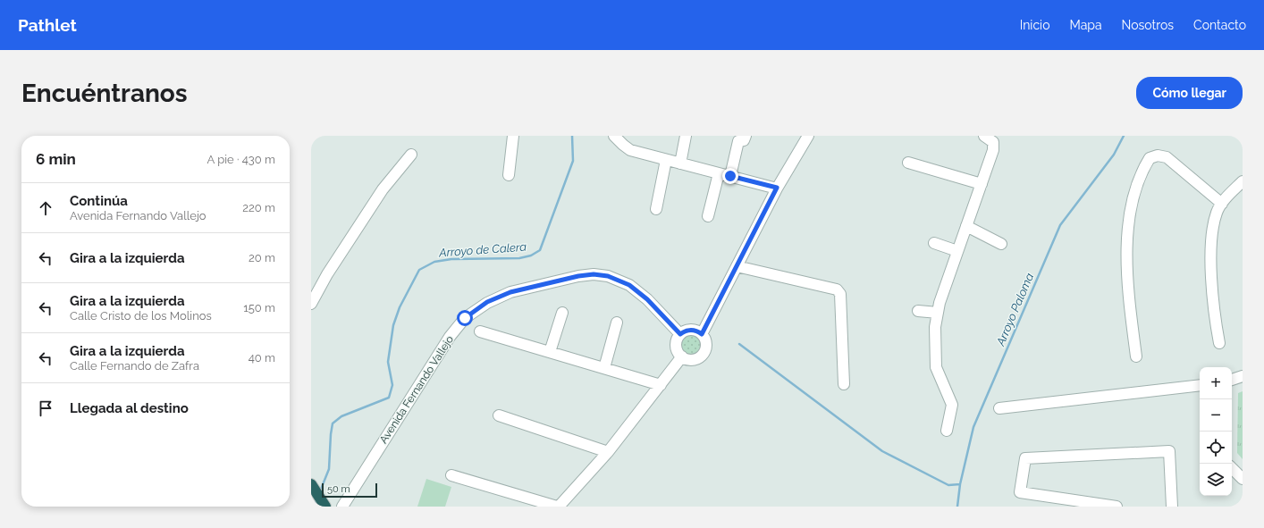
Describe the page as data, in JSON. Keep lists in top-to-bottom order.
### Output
{
  "streets": {
    "street": ["Avenida Fernando Vallejo"]
  },
  "water": ["Arroyo de Calera", "Arroyo Paloma"],
  "scale_bar": "50 m",
  "page": {
    "header": "Pathlet",
    "nav": [
      "Inicio",
      "Mapa",
      "Nosotros",
      "Contacto"
    ],
    "buttons": "Cómo llegar",
    "title": "Encuéntranos",
    "heading": ["6 min", "A pie · 430 m"],
    "list": [
      ["Continúa", "Avenida Fernando Vallejo", "220 m"],
      ["Gira a la izquierda", "20 m"],
      ["Gira a la izquierda", "Calle Cristo de los Molinos", "150 m"],
      ["Gira a la izquierda", "Calle Fernando de Zafra", "40 m"],
      "Llegada al destino"
    ],
    "map_buttons": ["+", "−"],
    "scale": "50 m"
  }
}
